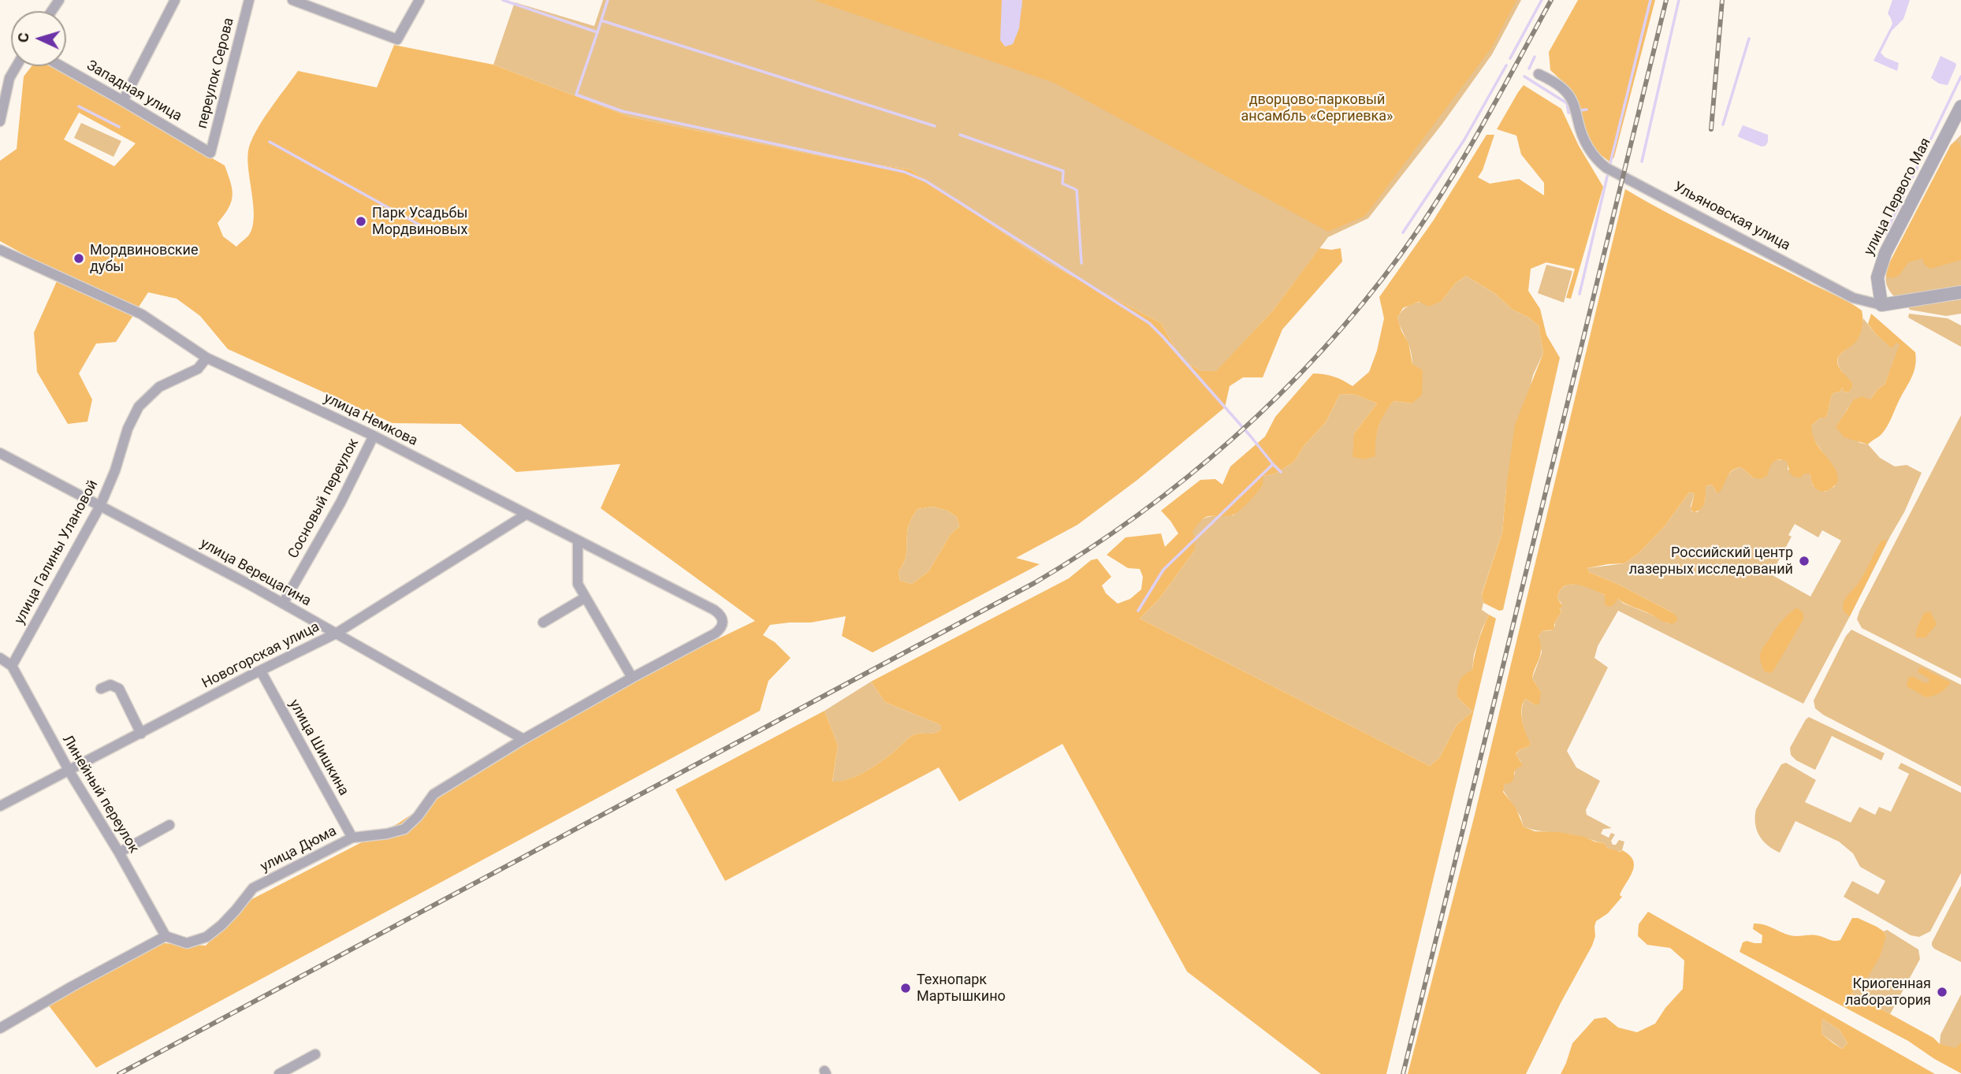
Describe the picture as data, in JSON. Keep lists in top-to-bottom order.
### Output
{
  "streets": {
    "street": [
      "переулок Серова",
      "Западная улица",
      "улица Первого Мая",
      "Ульяновская улица",
      "улица Немкова",
      "Сосновый переулок",
      "улица Галины Улановой",
      "улица Верещагина",
      "Новогорская улица",
      "улица Шишкина",
      "Линейный переулок",
      "улица Дюма"
    ]
  },
  "crossings": [
    ["переулок Серова", "Западная улица"],
    ["улица Первого Мая", "Ульяновская улица"],
    ["улица Немкова", "Сосновый переулок"],
    ["улица Немкова", "улица Галины Улановой"],
    ["улица Немкова", "Новогорская улица"],
    ["улица Немкова", "улица Дюма"],
    ["Сосновый переулок", "улица Верещагина"],
    ["улица Галины Улановой", "улица Верещагина"],
    ["улица Галины Улановой", "Линейный переулок"],
    ["улица Верещагина", "Новогорская улица"],
    ["улица Верещагина", "улица Дюма"],
    ["Новогорская улица", "улица Шишкина"],
    ["Новогорская улица", "Линейный переулок"],
    ["улица Шишкина", "улица Дюма"],
    ["Линейный переулок", "улица Дюма"]
  ],
  "parks": ["дворцово-парковый ансамбль «Сергиевка»"],
  "places": [
    "Парк Усадьбы Мордвиновых",
    "Мордвиновские дубы",
    "Российский центр лазерных исследований",
    "Технопарк Мартышкино",
    "Криогенная лаборатория"
  ],
  "north": "left"
}
